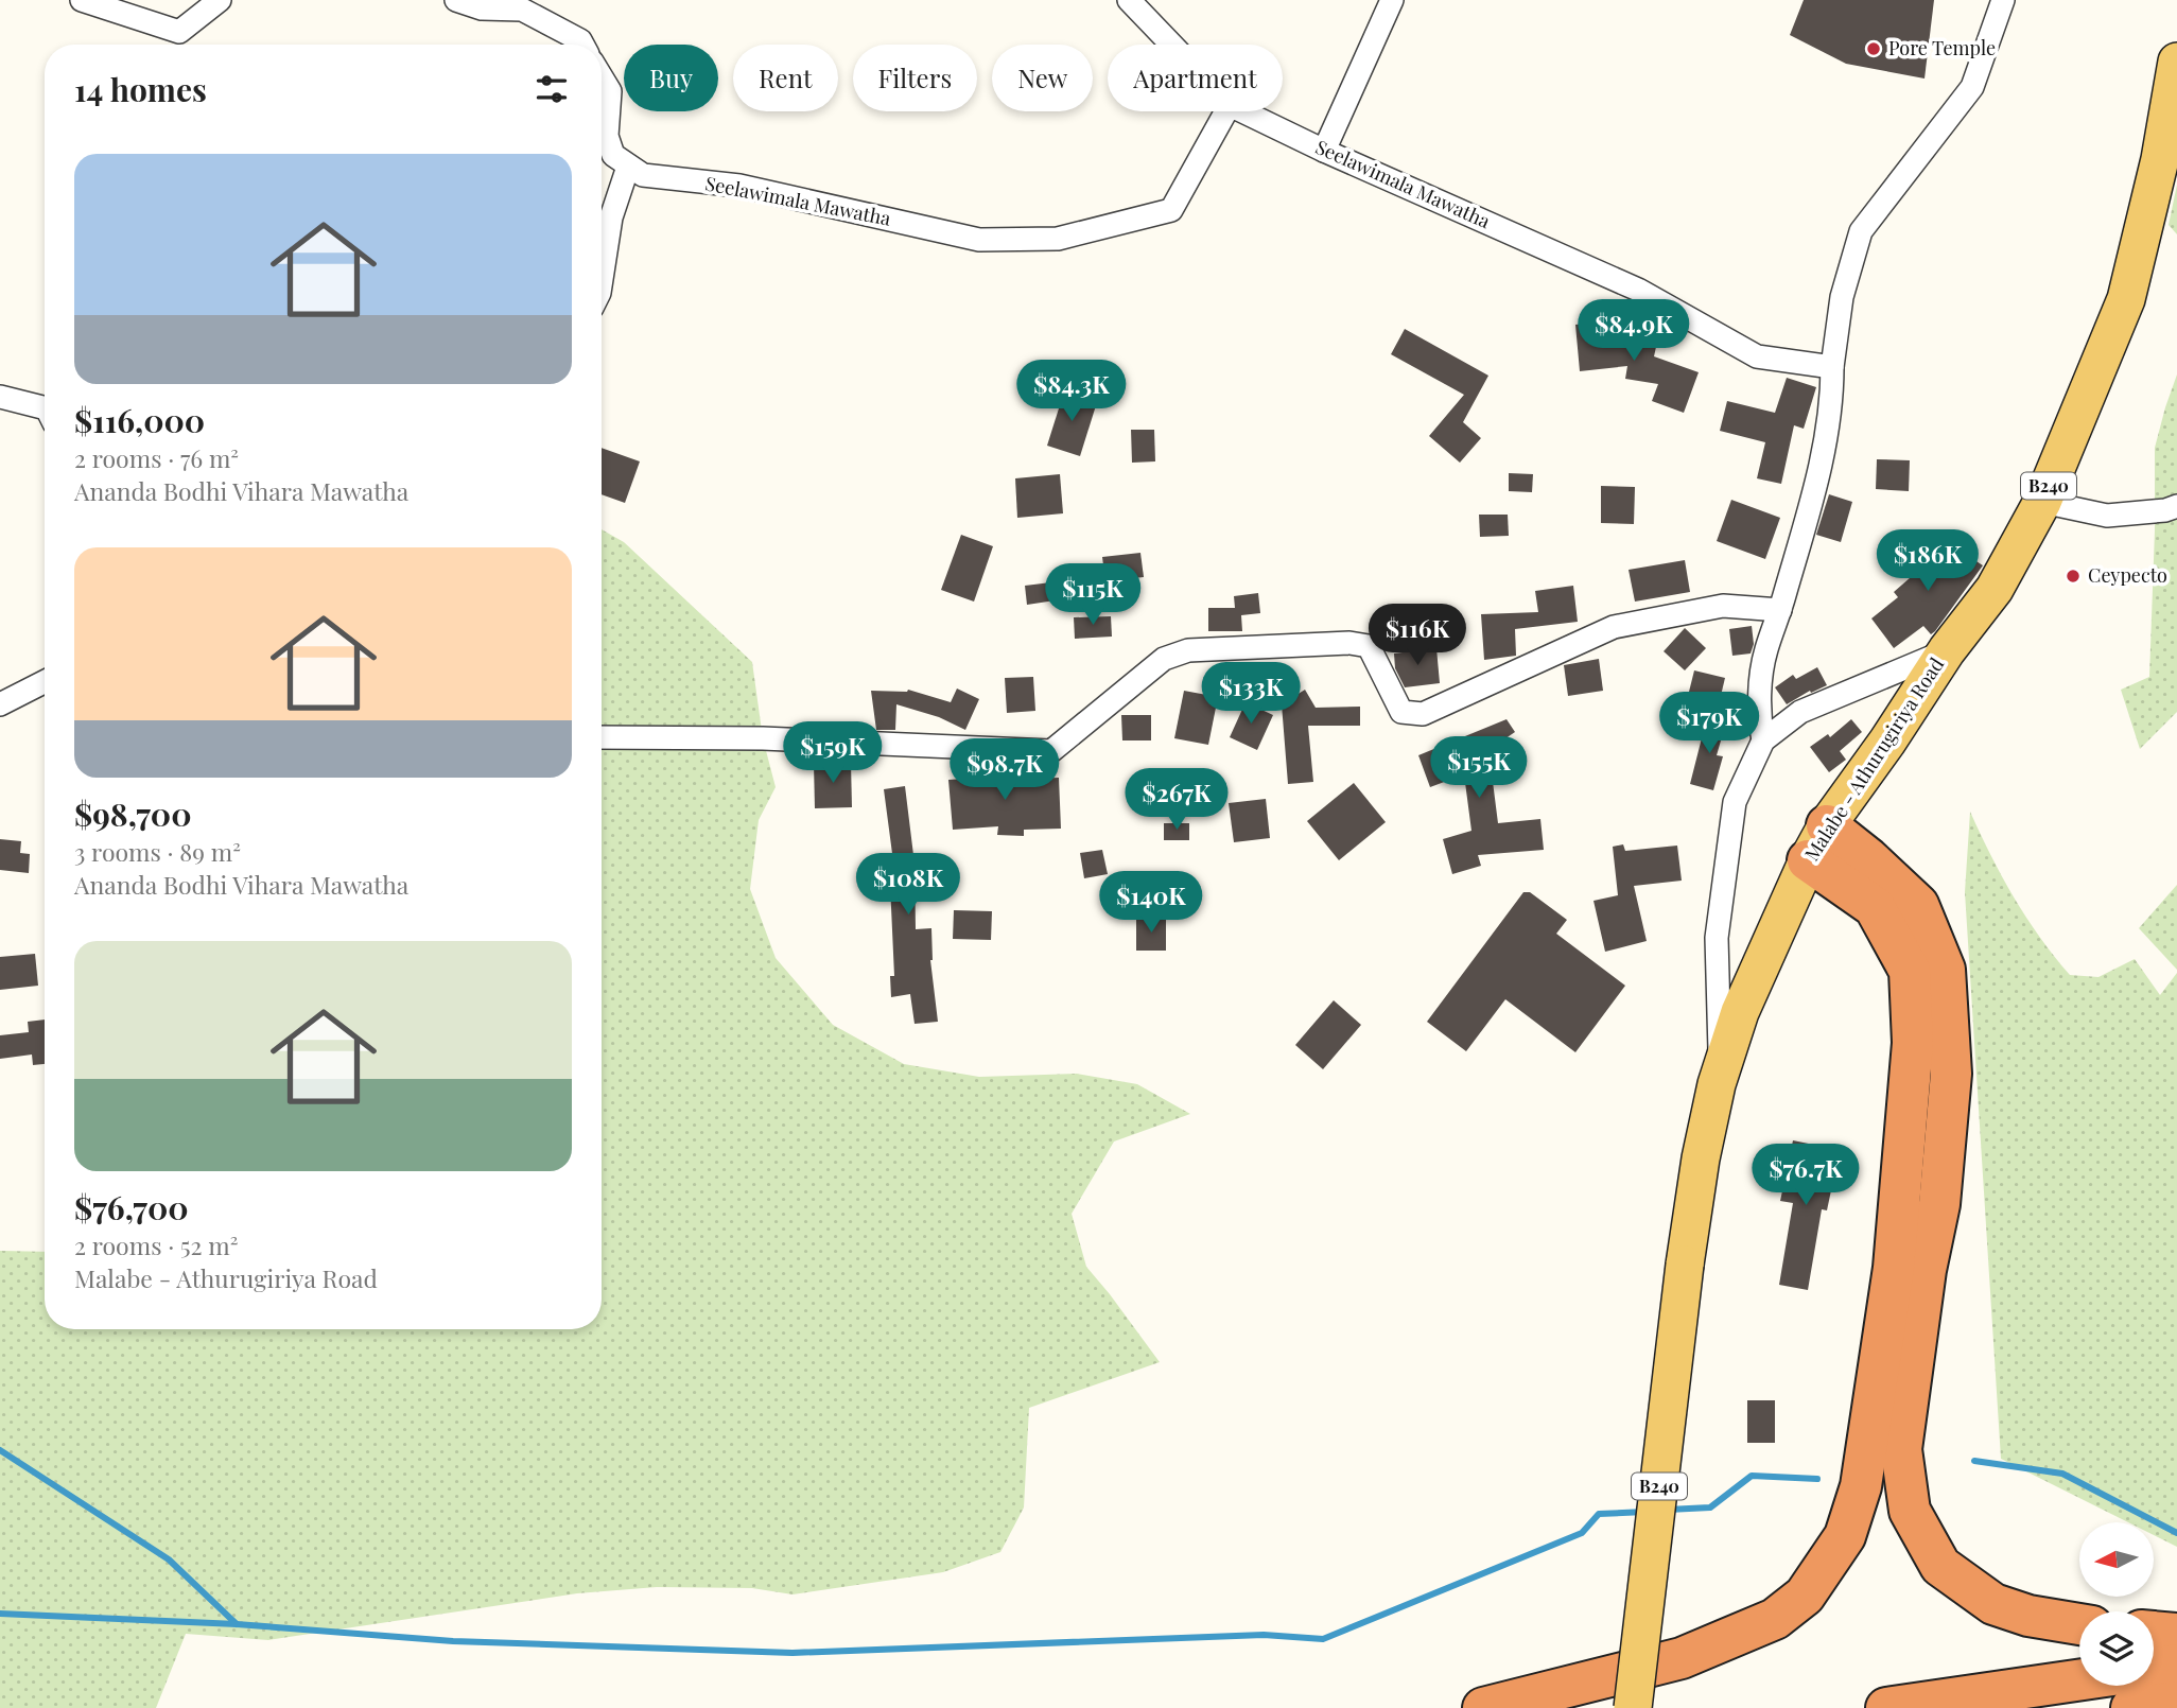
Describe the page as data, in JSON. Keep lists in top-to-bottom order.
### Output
{
  "streets": {
    "main road": ["B240", "Malabe - Athurugiriya Road"],
    "street": ["Seelawimala Mawatha"]
  },
  "places": ["Pore Temple", "Ceypecto"],
  "north": "left",
  "page": {
    "chip": [
      "Buy",
      "Rent",
      "Filters",
      "New",
      "Apartment"
    ],
    "heading": "14 homes",
    "list": [
      {
        "name": "$116,000",
        "note": "2 rooms · 76 m² · Ananda Bodhi Vihara Mawatha"
      },
      {
        "name": "$98,700",
        "note": "3 rooms · 89 m² · Ananda Bodhi Vihara Mawatha"
      },
      {
        "name": "$76,700",
        "note": "2 rooms · 52 m² · Malabe - Athurugiriya Road"
      }
    ],
    "price": [
      "$84.9K",
      "$84.3K",
      "$186K",
      "$115K",
      "$116K",
      "$133K",
      "$179K",
      "$159K",
      "$155K",
      "$98.7K",
      "$267K",
      "$108K",
      "$140K",
      "$76.7K"
    ]
  }
}
